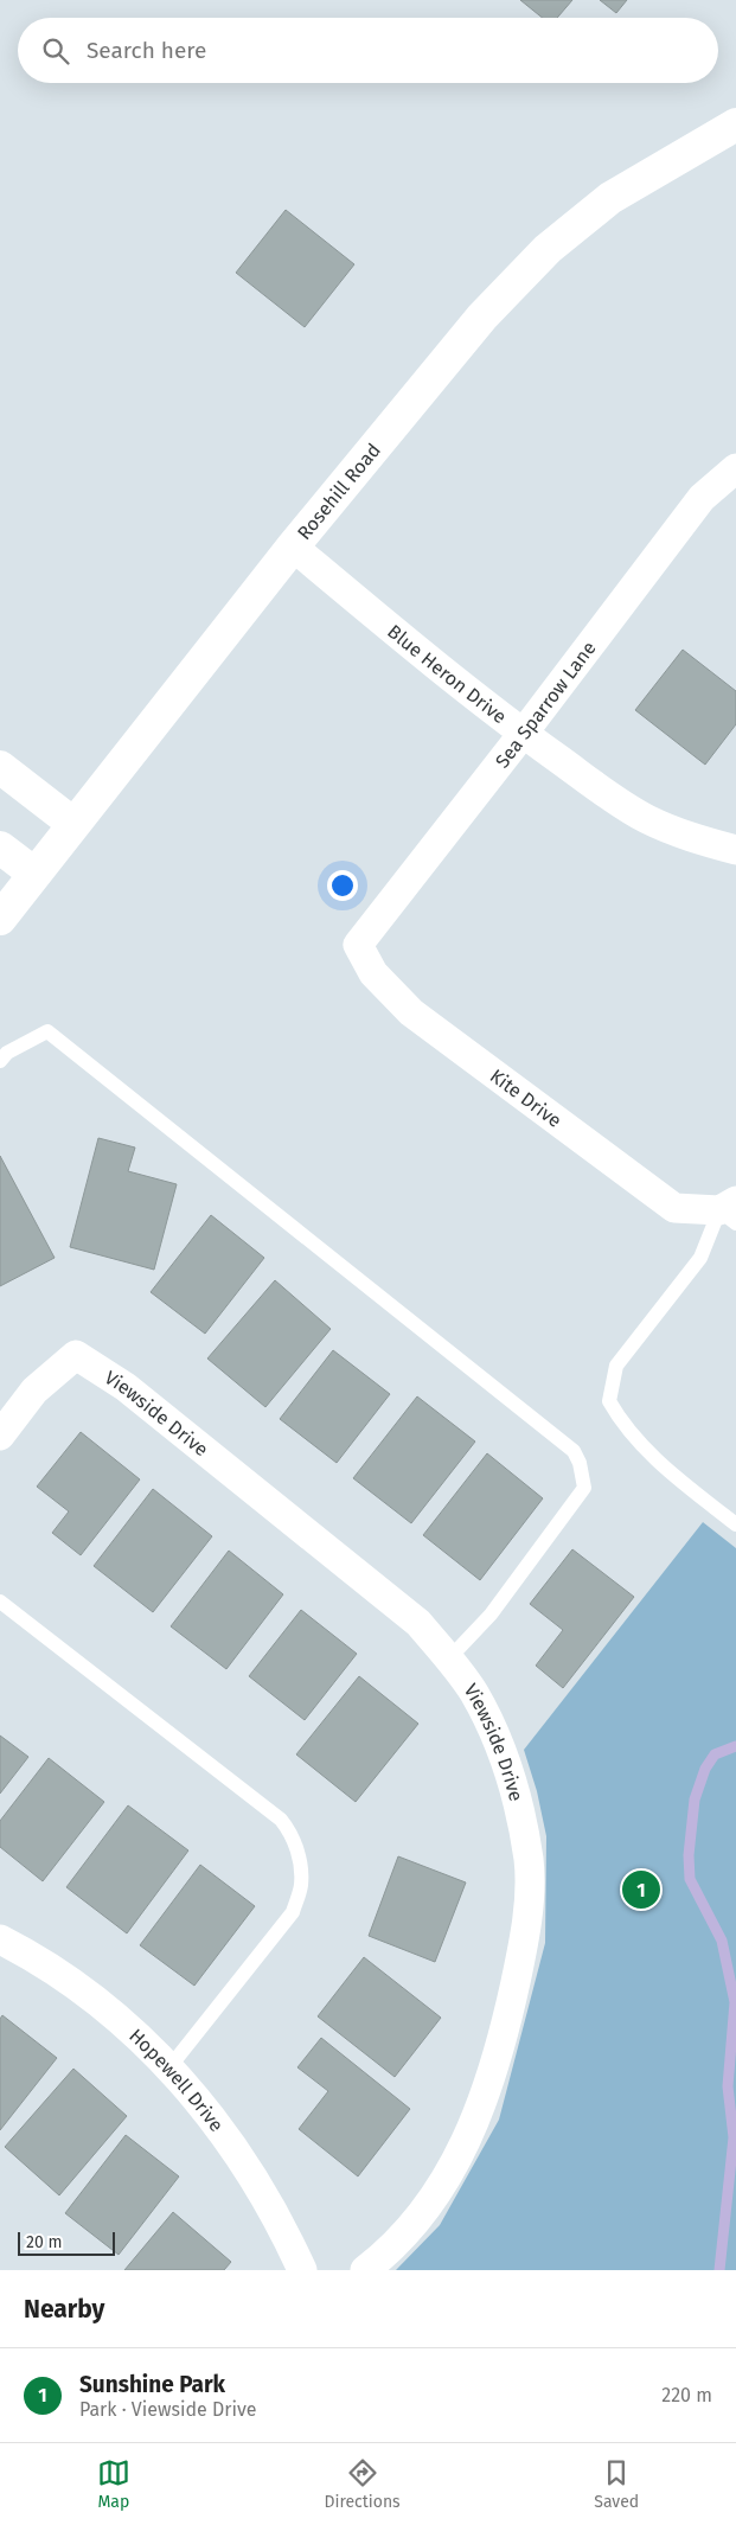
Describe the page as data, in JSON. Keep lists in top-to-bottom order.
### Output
{
  "streets": {
    "street": [
      "Rosehill Road",
      "Blue Heron Drive",
      "Sea Sparrow Lane",
      "Kite Drive",
      "Viewside Drive",
      "Hopewell Drive"
    ]
  },
  "crossings": [
    ["Rosehill Road", "Blue Heron Drive"],
    ["Blue Heron Drive", "Sea Sparrow Lane"],
    ["Sea Sparrow Lane", "Kite Drive"]
  ],
  "scale_bar": "20 m",
  "page": {
    "search": "Search here",
    "pins": "1",
    "scale": "20 m",
    "heading": "Nearby",
    "list": [
      {
        "mark": "1",
        "name": "Sunshine Park",
        "note": "Park · Viewside Drive",
        "value": "220 m"
      }
    ],
    "nav": ["Map", "Directions", "Saved"]
  }
}
